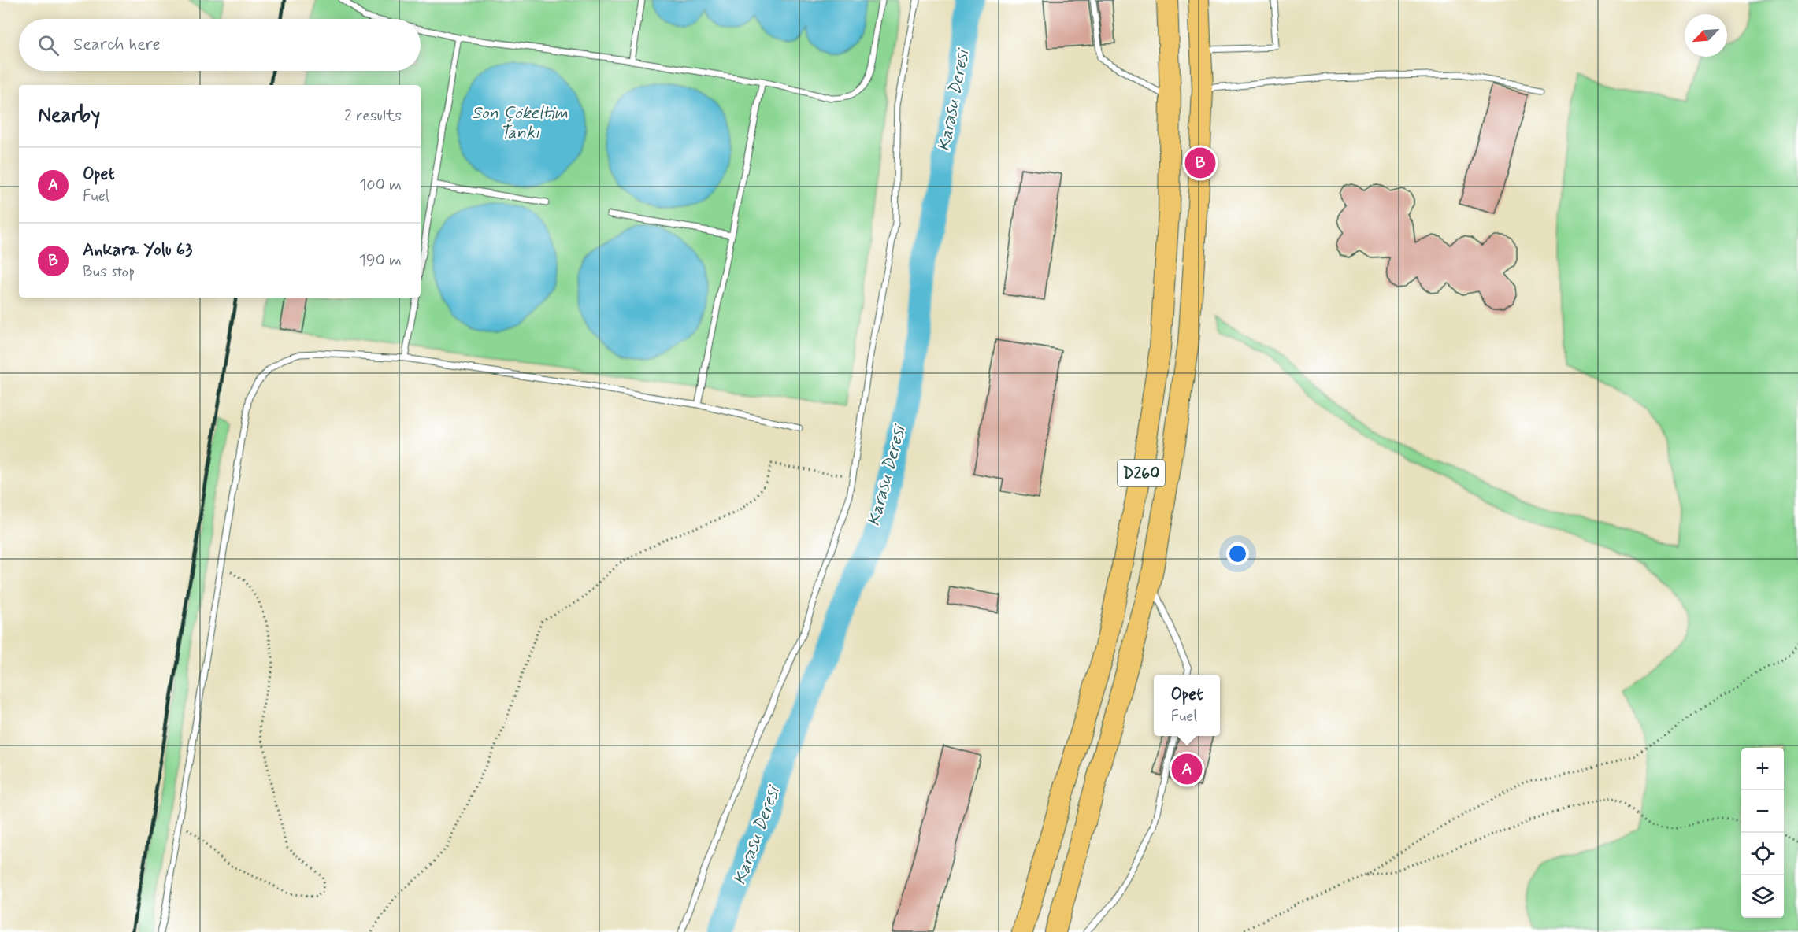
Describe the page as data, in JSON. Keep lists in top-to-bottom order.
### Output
{
  "streets": {
    "highway": ["D260"]
  },
  "water": ["Karasu Deresi", "Son Çökeltim Tankı"],
  "north": "bottom left",
  "page": {
    "search": "Search here",
    "heading": ["Nearby", "2 results"],
    "pins": ["B", "A"],
    "list": [
      {
        "mark": "A",
        "name": "Opet",
        "note": "Fuel",
        "value": "100 m"
      },
      {
        "mark": "B",
        "name": "Ankara Yolu 63",
        "note": "Bus stop",
        "value": "190 m"
      }
    ],
    "popup": ["Opet", "Fuel"],
    "map_buttons": ["+", "−"]
  }
}
